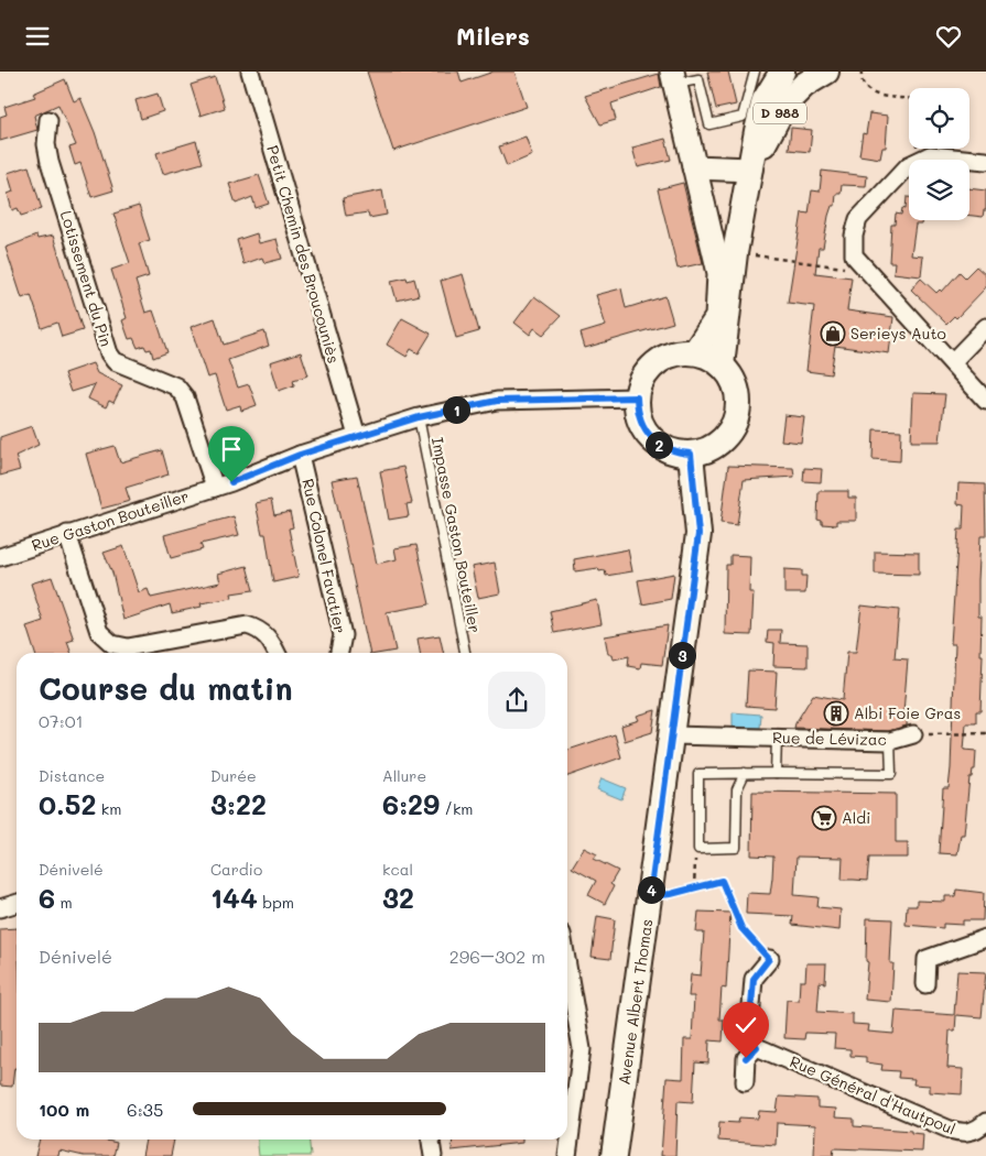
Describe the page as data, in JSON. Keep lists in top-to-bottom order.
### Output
{
  "streets": {
    "main road": ["D 988", "Avenue Albert Thomas"],
    "street": [
      "Petit Chemin des Broucouniès",
      "Lotissement du Pin",
      "Rue Gaston Bouteiller",
      "Rue Colonel Favatier",
      "Rue de Lévizac",
      "Rue Général d'Hautpoul"
    ],
    "lane": ["Impasse Gaston Bouteiller"]
  },
  "crossings": [
    ["Petit Chemin des Broucouniès", "Rue Gaston Bouteiller"],
    ["Lotissement du Pin", "Rue Gaston Bouteiller"],
    ["Rue Gaston Bouteiller", "Impasse Gaston Bouteiller"],
    ["Rue Gaston Bouteiller", "Rue Colonel Favatier"],
    ["Rue Gaston Bouteiller", "Avenue Albert Thomas"],
    ["Rue de Lévizac", "Avenue Albert Thomas"]
  ],
  "places": {
    "shop": ["Serieys Auto"],
    "building": ["Albi Foie Gras"],
    "supermarket": ["Aldi"]
  },
  "page": {
    "header": "Milers",
    "pins": [
      "1",
      "2",
      "3",
      "4"
    ],
    "heading": ["Course du matin", "07:01"],
    "stats": [
      ["Distance", "0.52 km"],
      ["Durée", "3:22"],
      ["Allure", "6:29 /km"],
      ["Dénivelé", "6 m"],
      ["Cardio", "144 bpm"],
      ["kcal", "32"]
    ],
    "chart": ["Dénivelé", "296–302 m"],
    "list": [
      {
        "name": "100 m",
        "note": "6:35"
      }
    ]
  }
}
